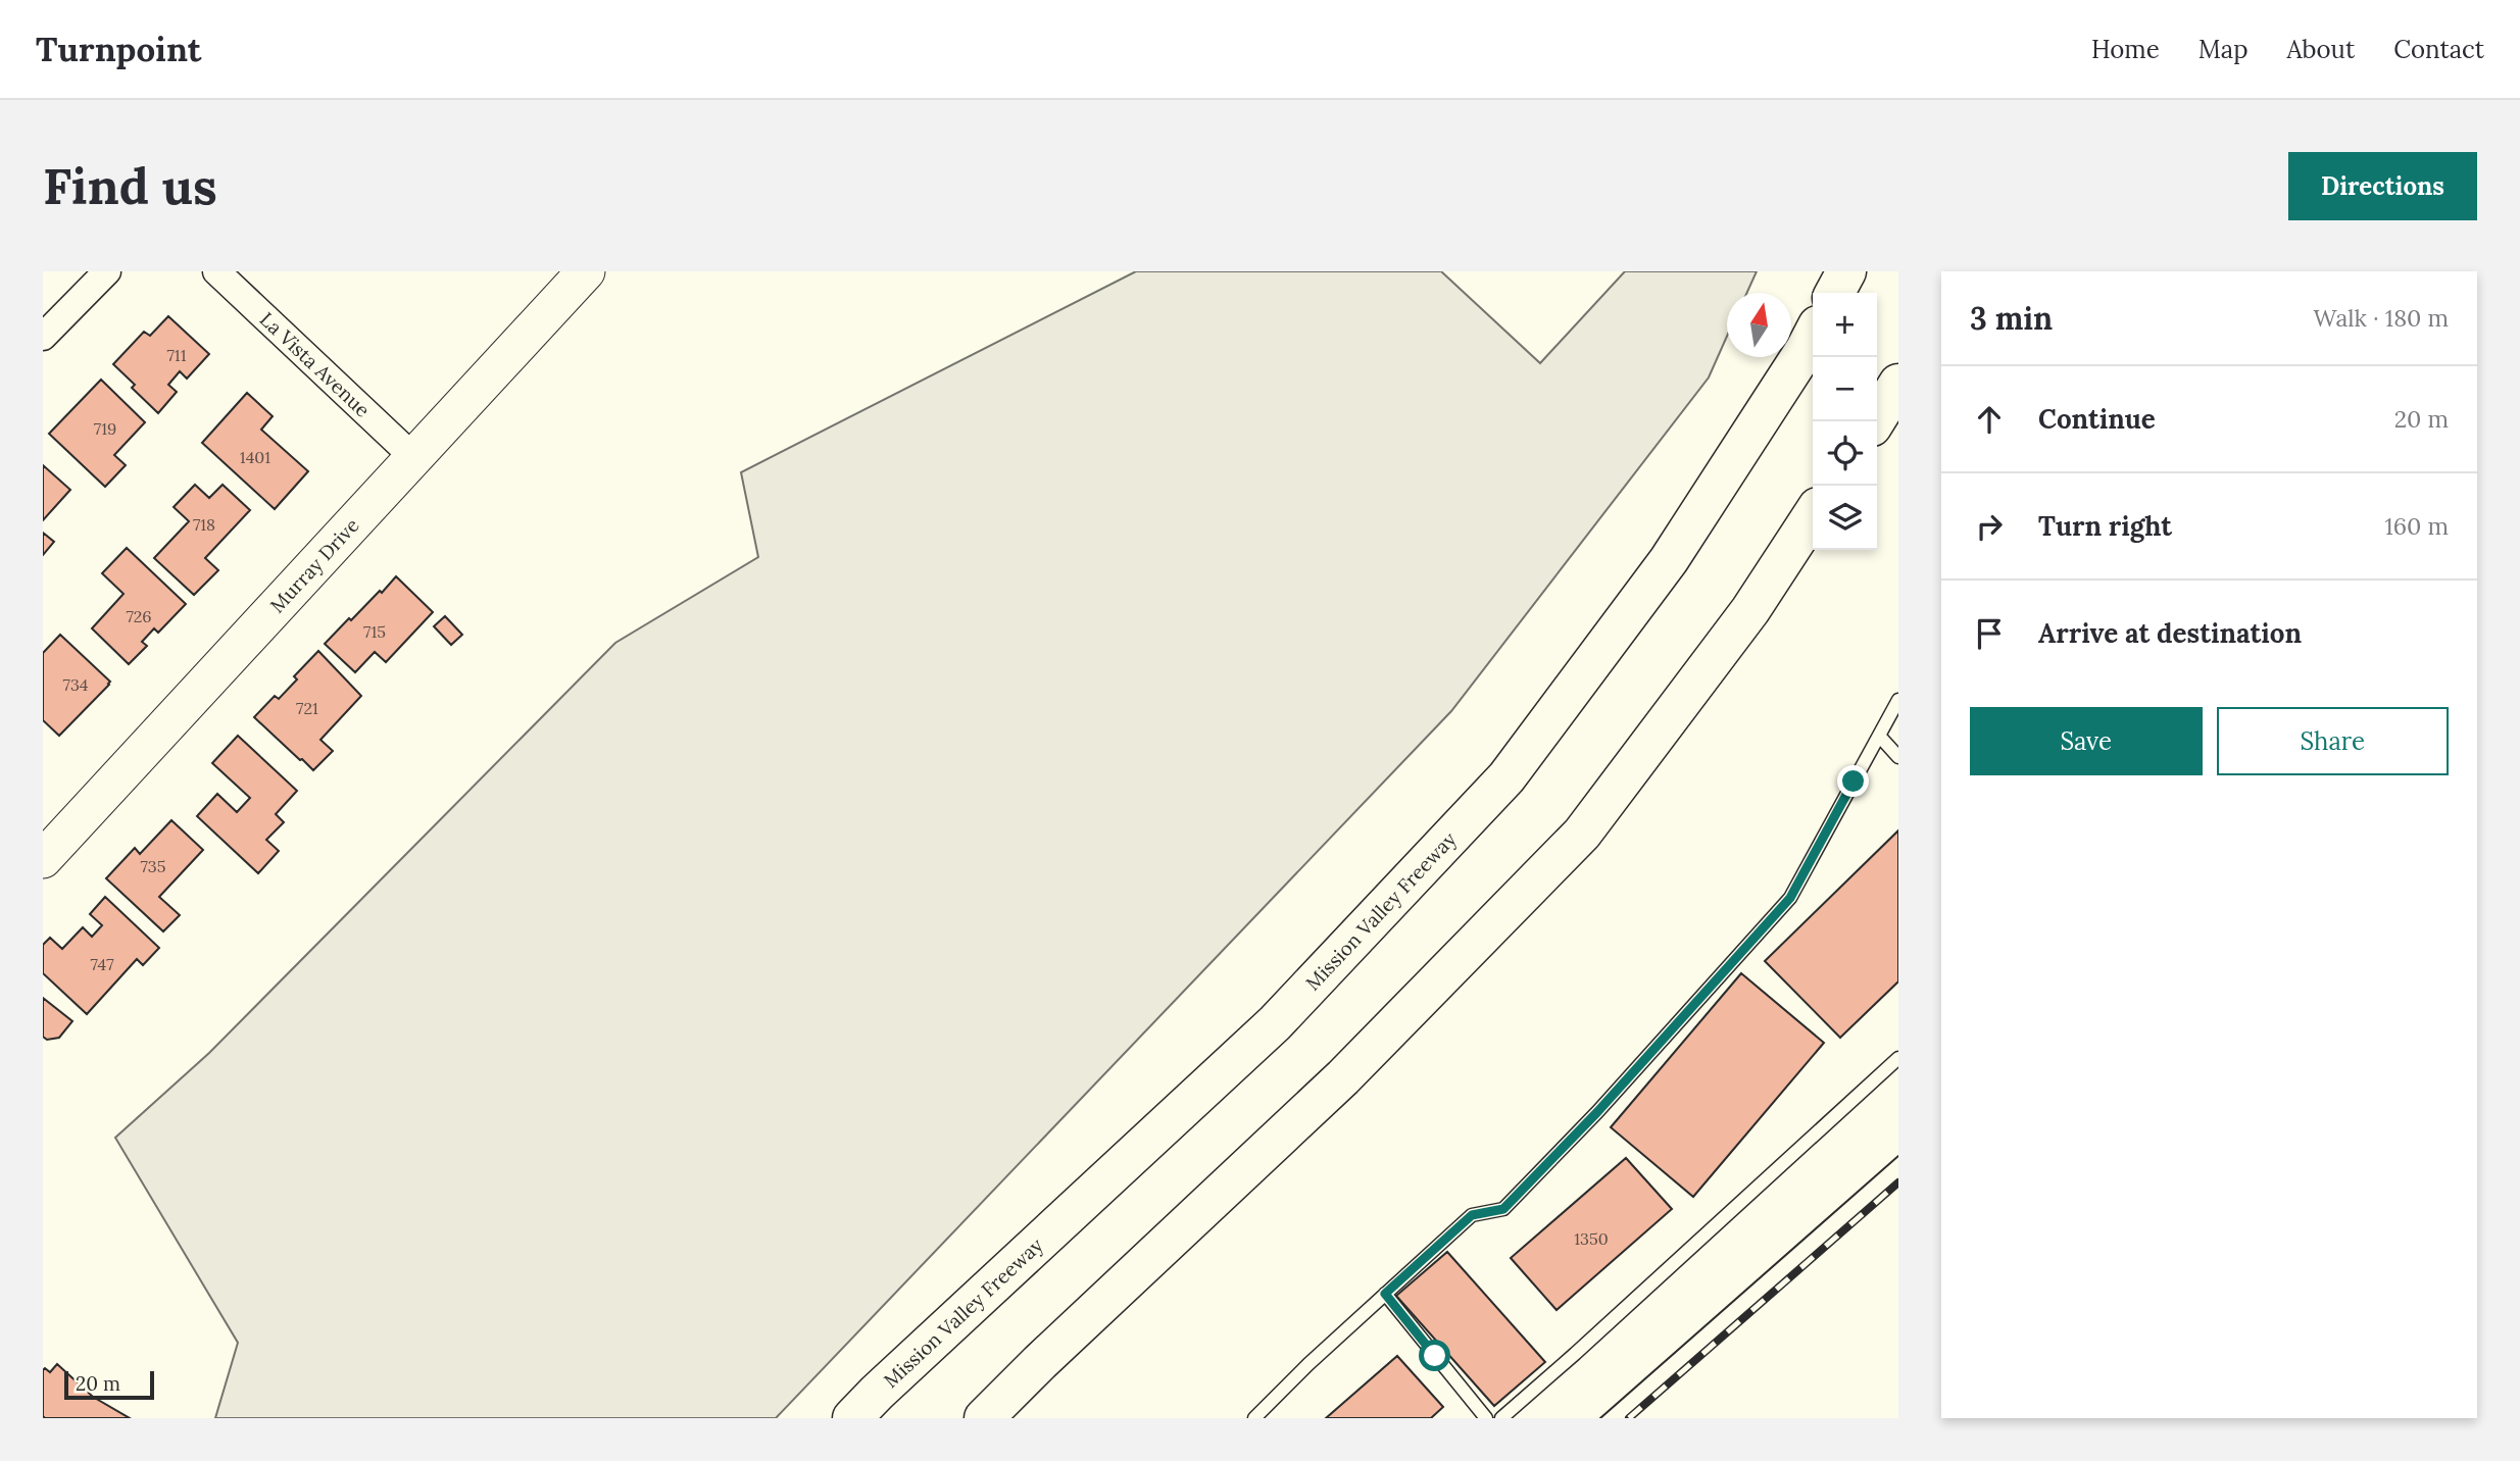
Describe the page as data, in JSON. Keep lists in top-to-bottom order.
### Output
{
  "streets": {
    "highway": ["Mission Valley Freeway"],
    "street": ["La Vista Avenue", "Murray Drive"]
  },
  "crossings": [
    ["La Vista Avenue", "Murray Drive"]
  ],
  "house_numbers": [
    "711",
    "719",
    "1401",
    "718",
    "726",
    "715",
    "734",
    "721",
    "735",
    "747",
    "1350"
  ],
  "scale_bar": "20 m",
  "north": "top",
  "page": {
    "header": "Turnpoint",
    "nav": [
      "Home",
      "Map",
      "About",
      "Contact"
    ],
    "buttons": [
      "Directions",
      ["Save", "Share"]
    ],
    "title": "Find us",
    "heading": ["3 min", "Walk · 180 m"],
    "map_buttons": ["+", "−"],
    "list": [
      ["Continue", "20 m"],
      ["Turn right", "160 m"],
      "Arrive at destination"
    ],
    "scale": "20 m"
  }
}
